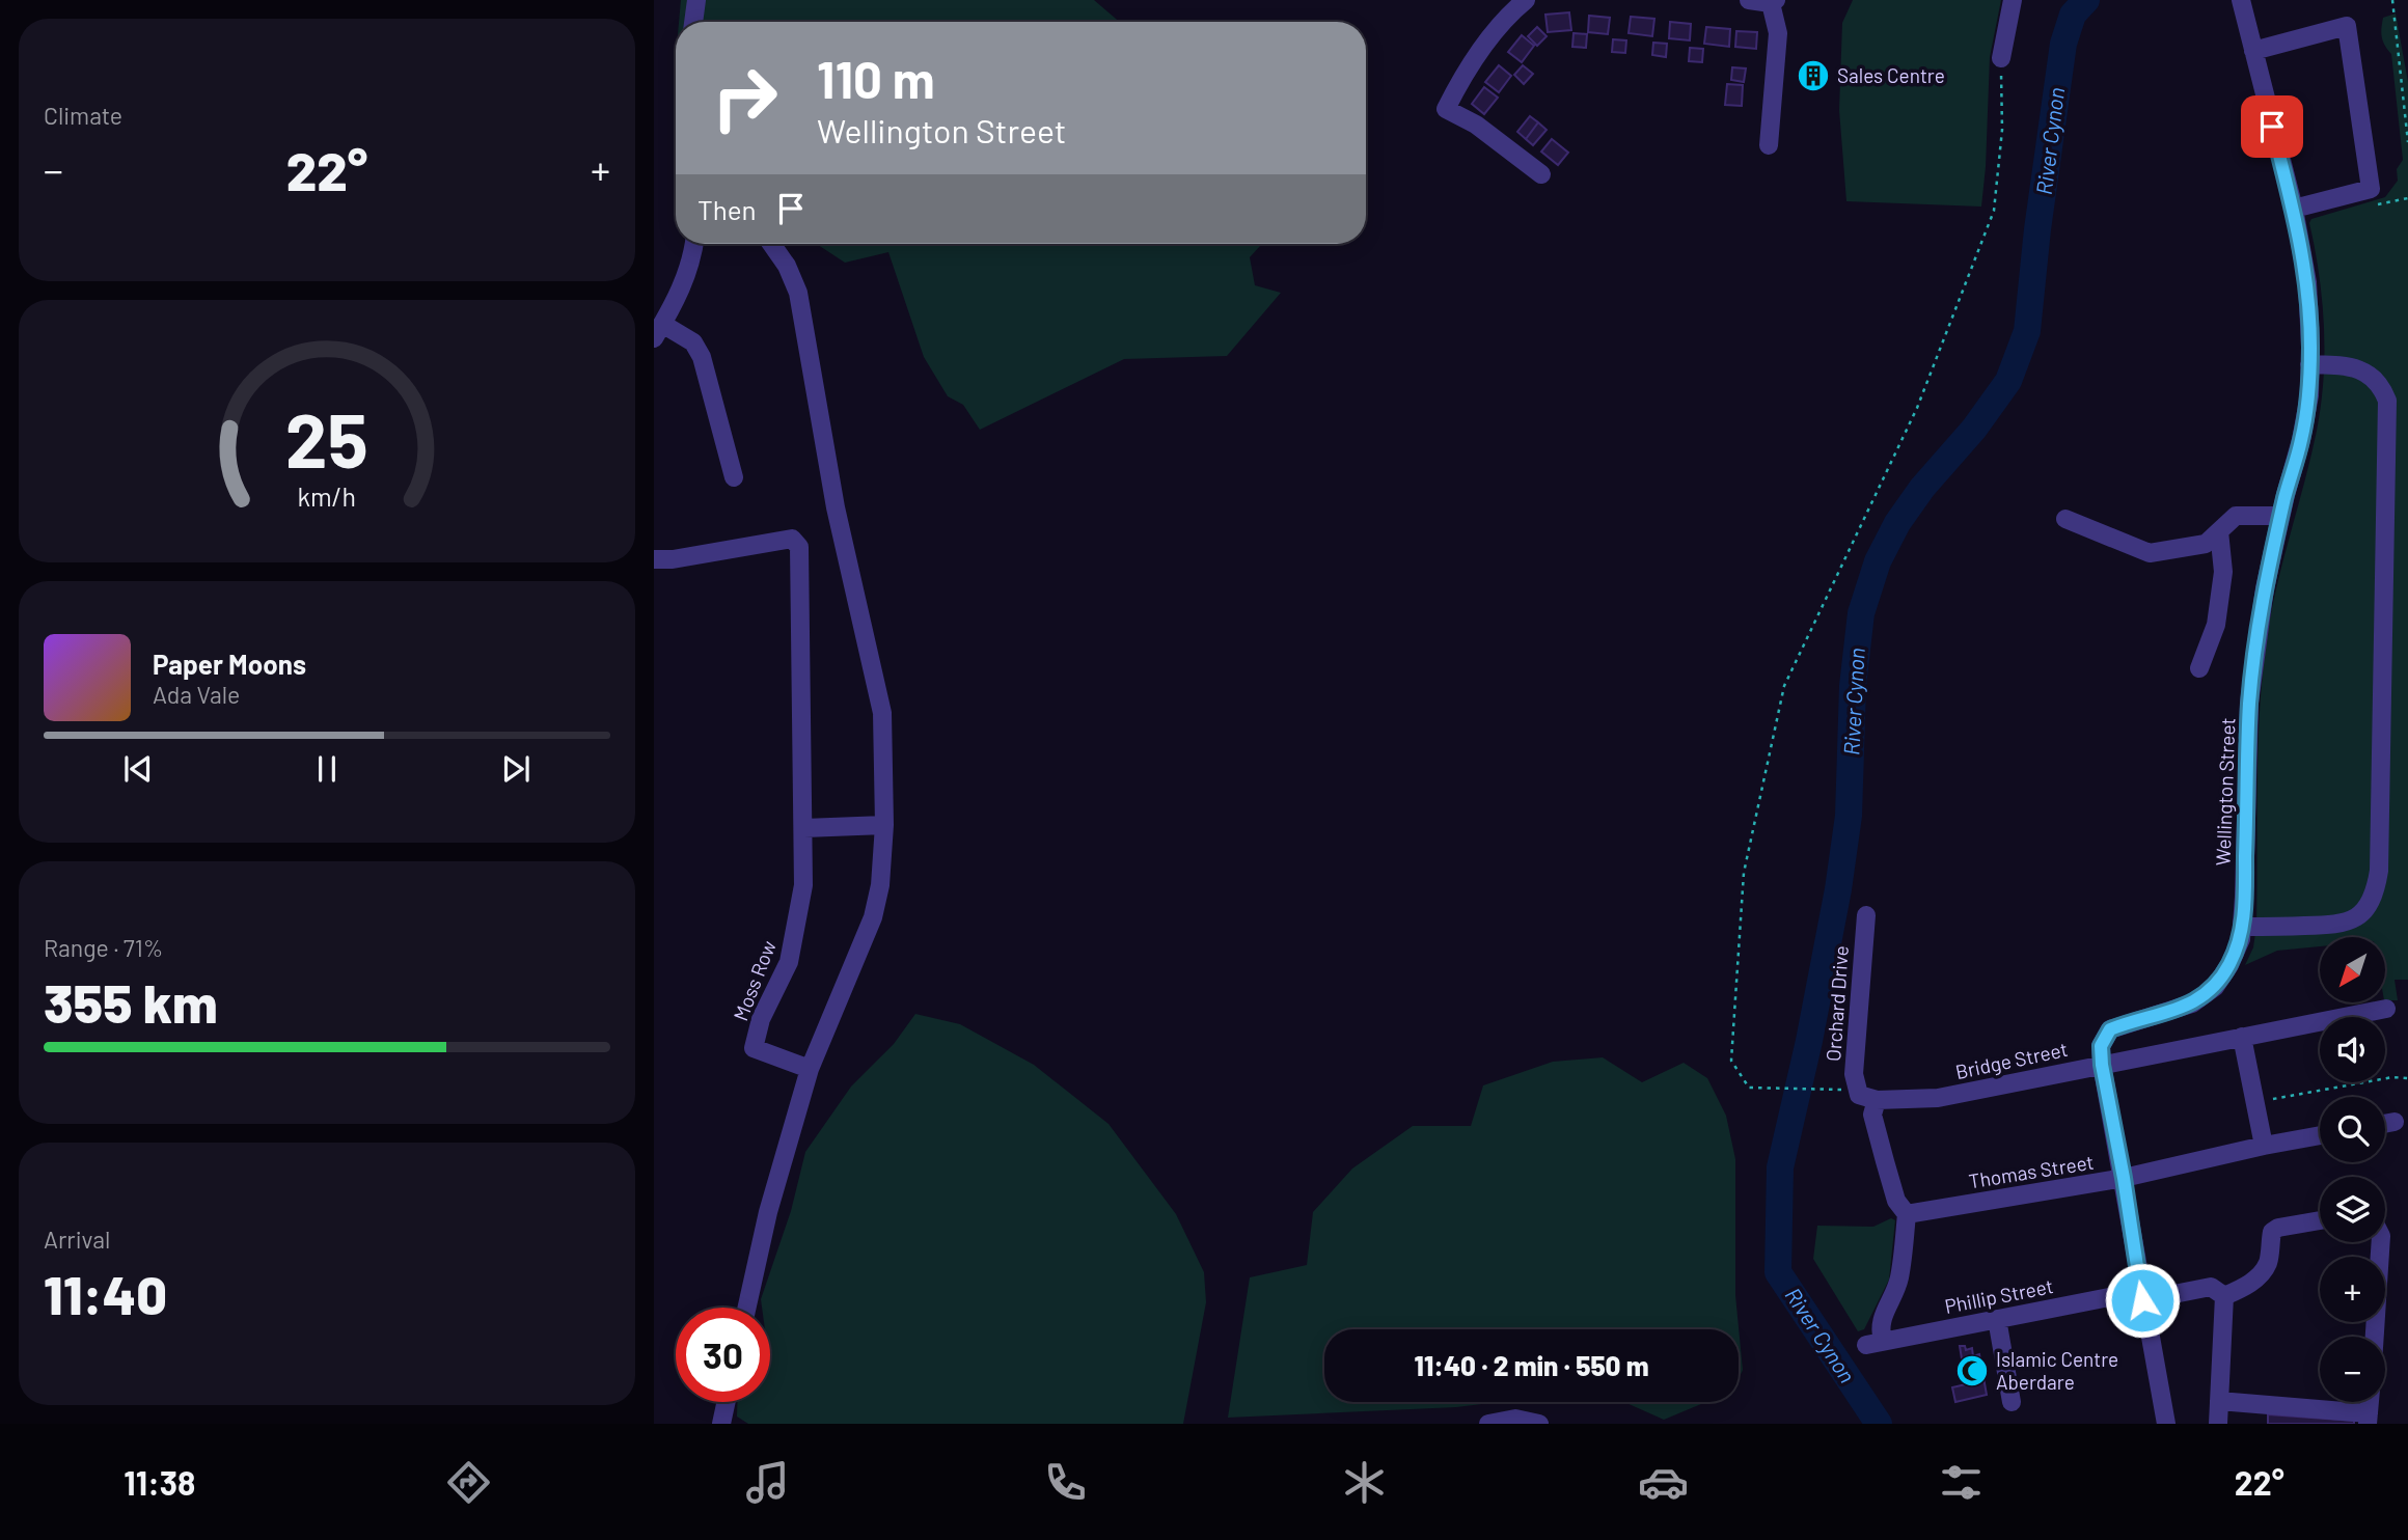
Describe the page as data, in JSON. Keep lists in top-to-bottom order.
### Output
{
  "streets": {
    "street": [
      "Wellington Street",
      "Moss Row",
      "Orchard Drive",
      "Bridge Street",
      "Thomas Street",
      "Phillip Street"
    ]
  },
  "crossings": [
    ["Wellington Street", "Bridge Street"],
    ["Wellington Street", "Thomas Street"],
    ["Wellington Street", "Phillip Street"],
    ["Orchard Drive", "Bridge Street"],
    ["Orchard Drive", "Thomas Street"],
    ["Orchard Drive", "Phillip Street"],
    ["Thomas Street", "Phillip Street"]
  ],
  "water": ["River Cynon"],
  "places": {
    "building": ["Sales Centre"],
    "mosque": ["Islamic Centre Aberdare"]
  },
  "north": "bottom left",
  "page": {
    "tile": [
      "Climate",
      ["Range · 71%", "355 km"],
      ["Arrival", "11:40"]
    ],
    "turn": ["110 m", "Wellington Street"],
    "heat": ["−", "22°", "+"],
    "then": "Then",
    "song": ["Paper Moons", "Ada Vale"],
    "map_buttons": ["+", "−"],
    "limit": "30",
    "trip": "11:40 · 2 min · 550 m",
    "tabs": ["11:38", "22°"],
    "gauge": ["25", "km/h"]
  }
}
